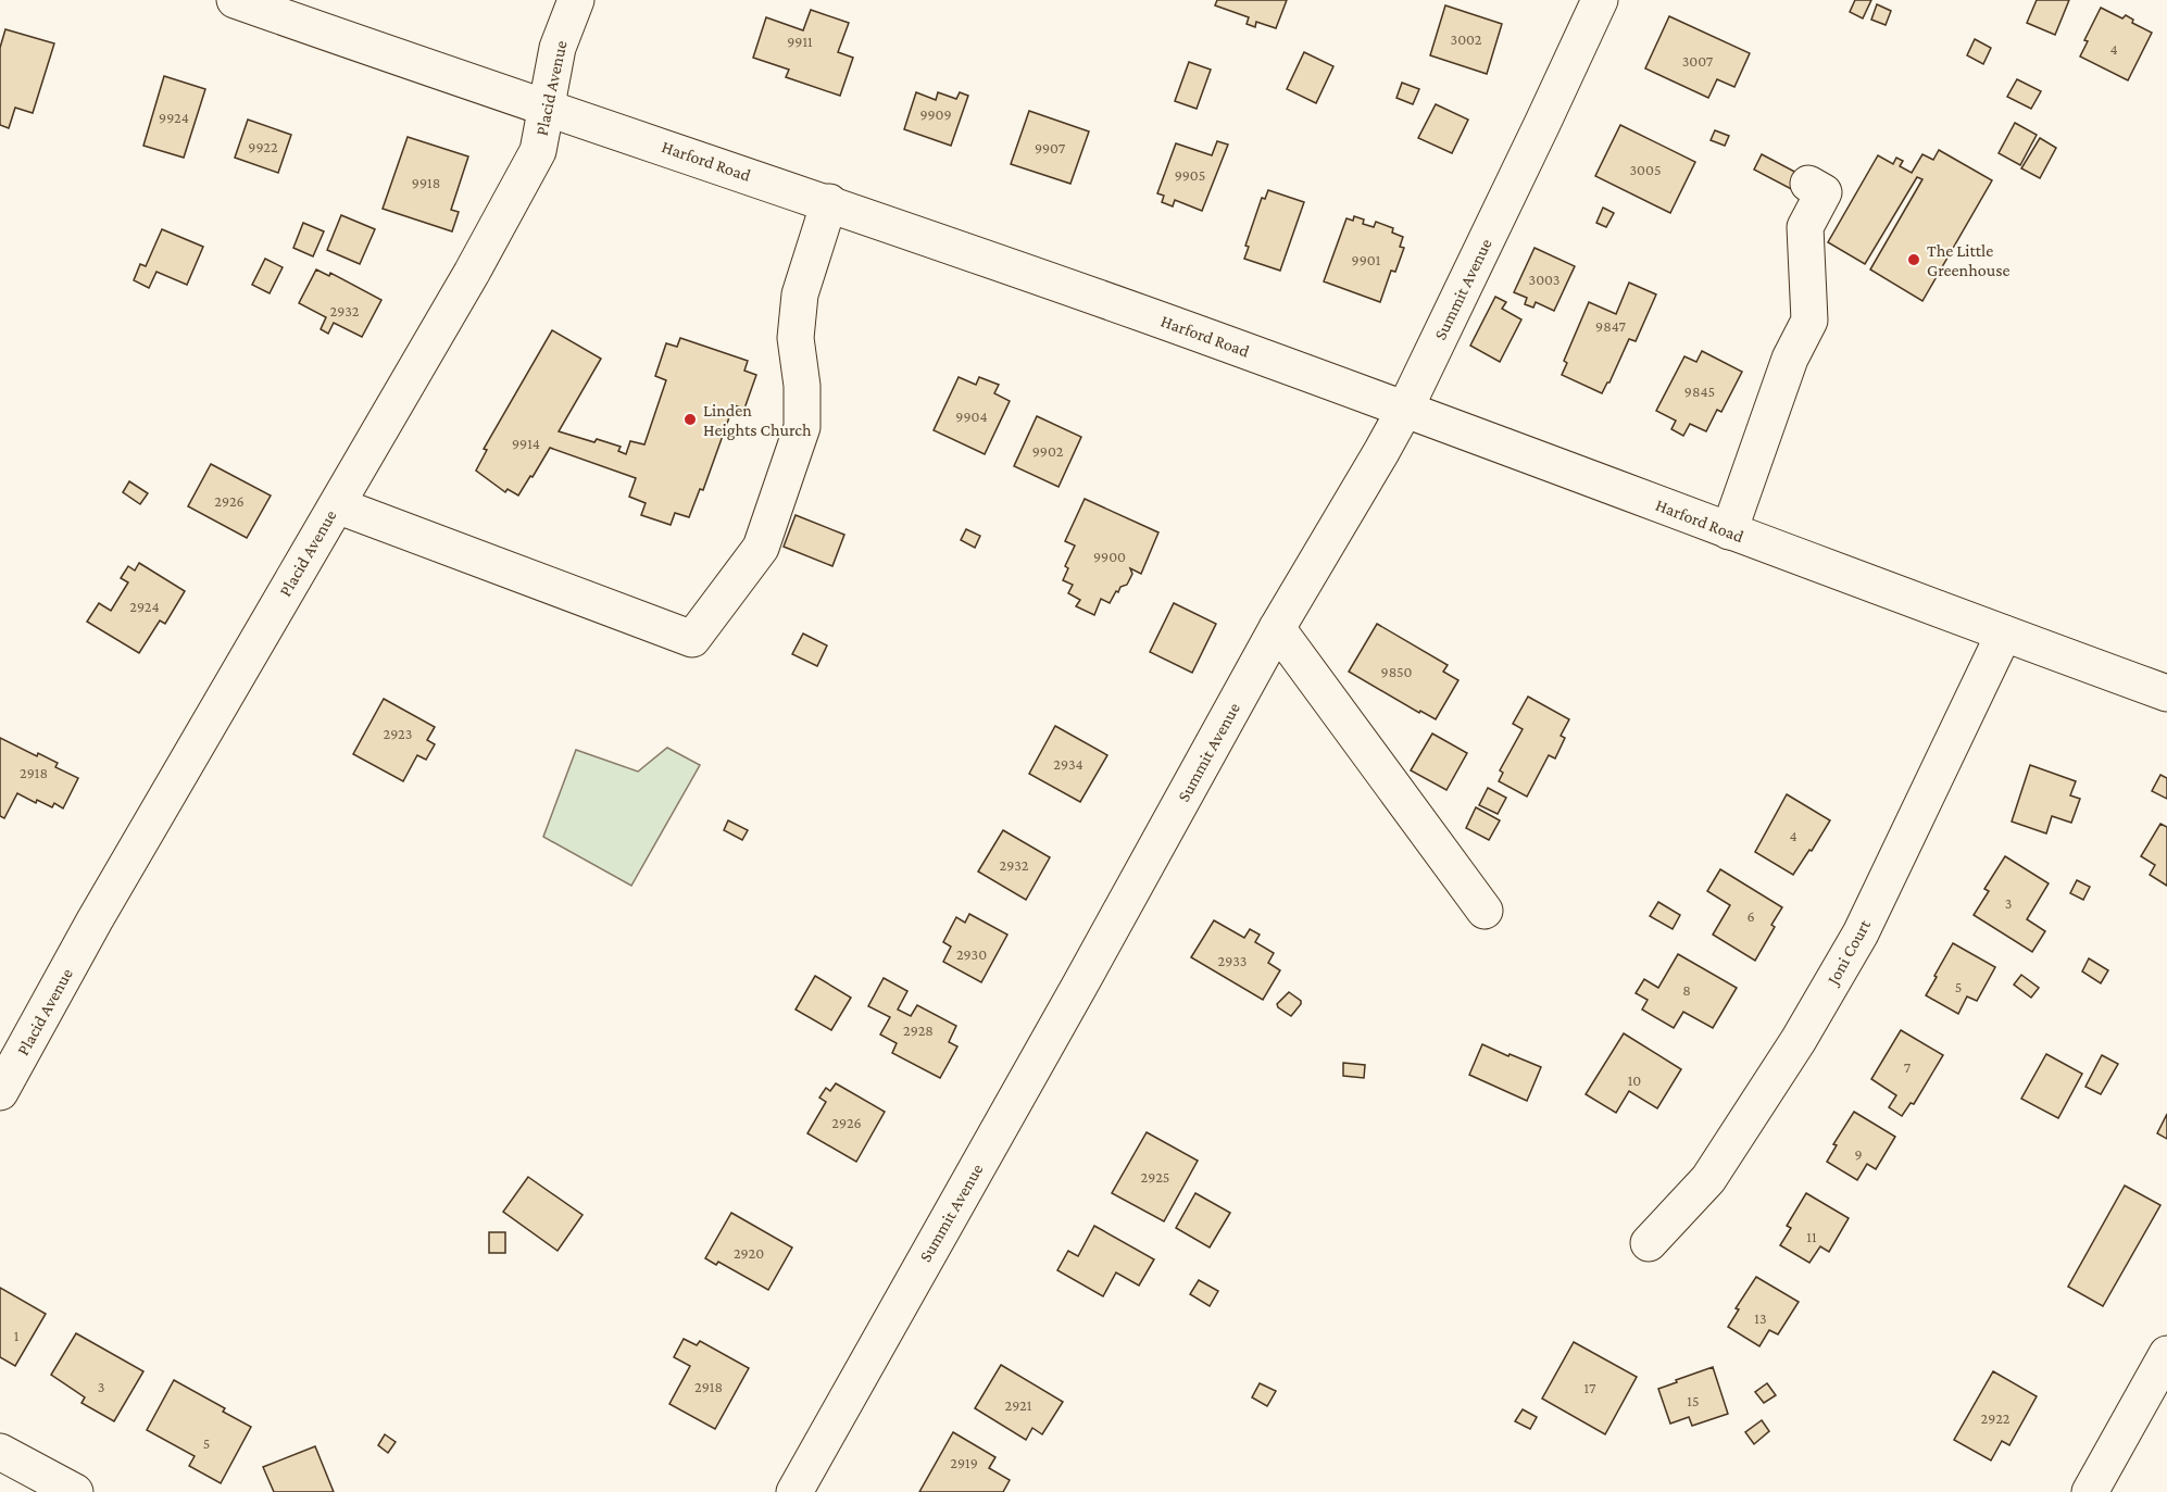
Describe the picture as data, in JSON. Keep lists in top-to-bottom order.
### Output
{
  "streets": {
    "street": [
      "Placid Avenue",
      "Harford Road",
      "Summit Avenue",
      "Joni Court"
    ]
  },
  "crossings": [
    ["Placid Avenue", "Harford Road"],
    ["Harford Road", "Summit Avenue"],
    ["Harford Road", "Joni Court"]
  ],
  "places": ["The Little Greenhouse", "Linden Heights Church"],
  "house_numbers": [
    "3002",
    "9911",
    "4",
    "3007",
    "9909",
    "9924",
    "9922",
    "9907",
    "3005",
    "9905",
    "9918",
    "9901",
    "3003",
    "2932",
    "9847",
    "9845",
    "9904",
    "9914",
    "9902",
    "2926",
    "9900",
    "2924",
    "9850",
    "2923",
    "2934",
    "2918",
    "4",
    "2932",
    "3",
    "6",
    "2930",
    "2933",
    "5",
    "8",
    "2928",
    "7",
    "10",
    "2926",
    "9",
    "2925",
    "11",
    "2920",
    "13",
    "1",
    "3",
    "2918",
    "17",
    "15",
    "2921",
    "2922",
    "5",
    "2919"
  ]
}
